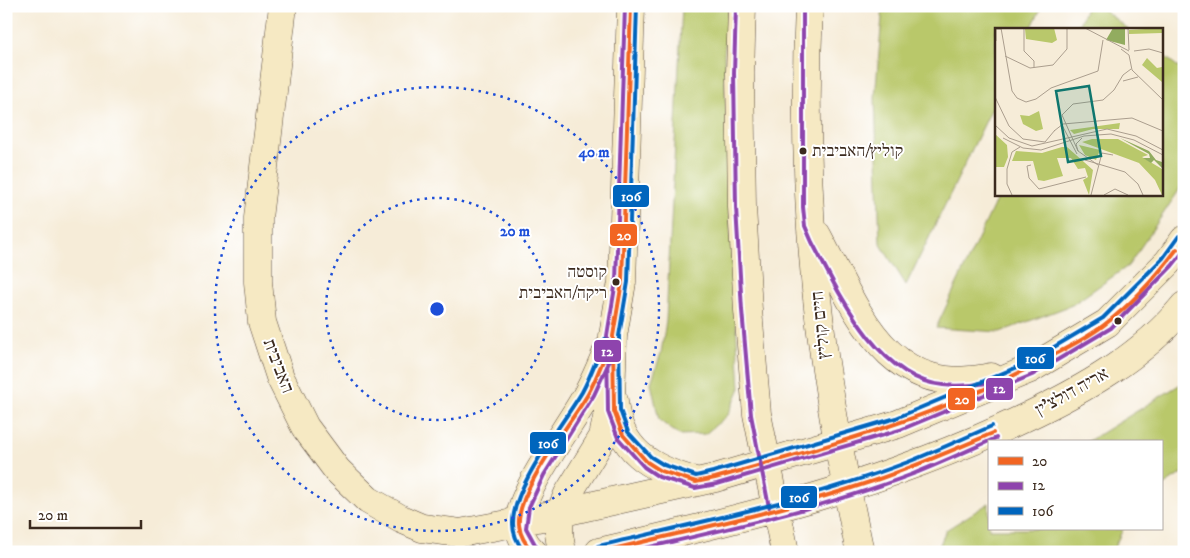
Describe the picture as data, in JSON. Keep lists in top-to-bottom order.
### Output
{
  "streets": {
    "street": ["חיים קוליץ", "האביבית", "אריה דולצ'ין"]
  },
  "crossings": [
    ["חיים קוליץ", "אריה דולצ'ין"]
  ],
  "places": ["קוליץ/האביבית", "קוסטה ריקה/האביבית"],
  "lines": ["transit line 20", "transit line 12", "transit line 106"],
  "legend": ["20", "12", "106"],
  "scale_bar": "20 m",
  "rings": ["40 m", "20 m"]
}
